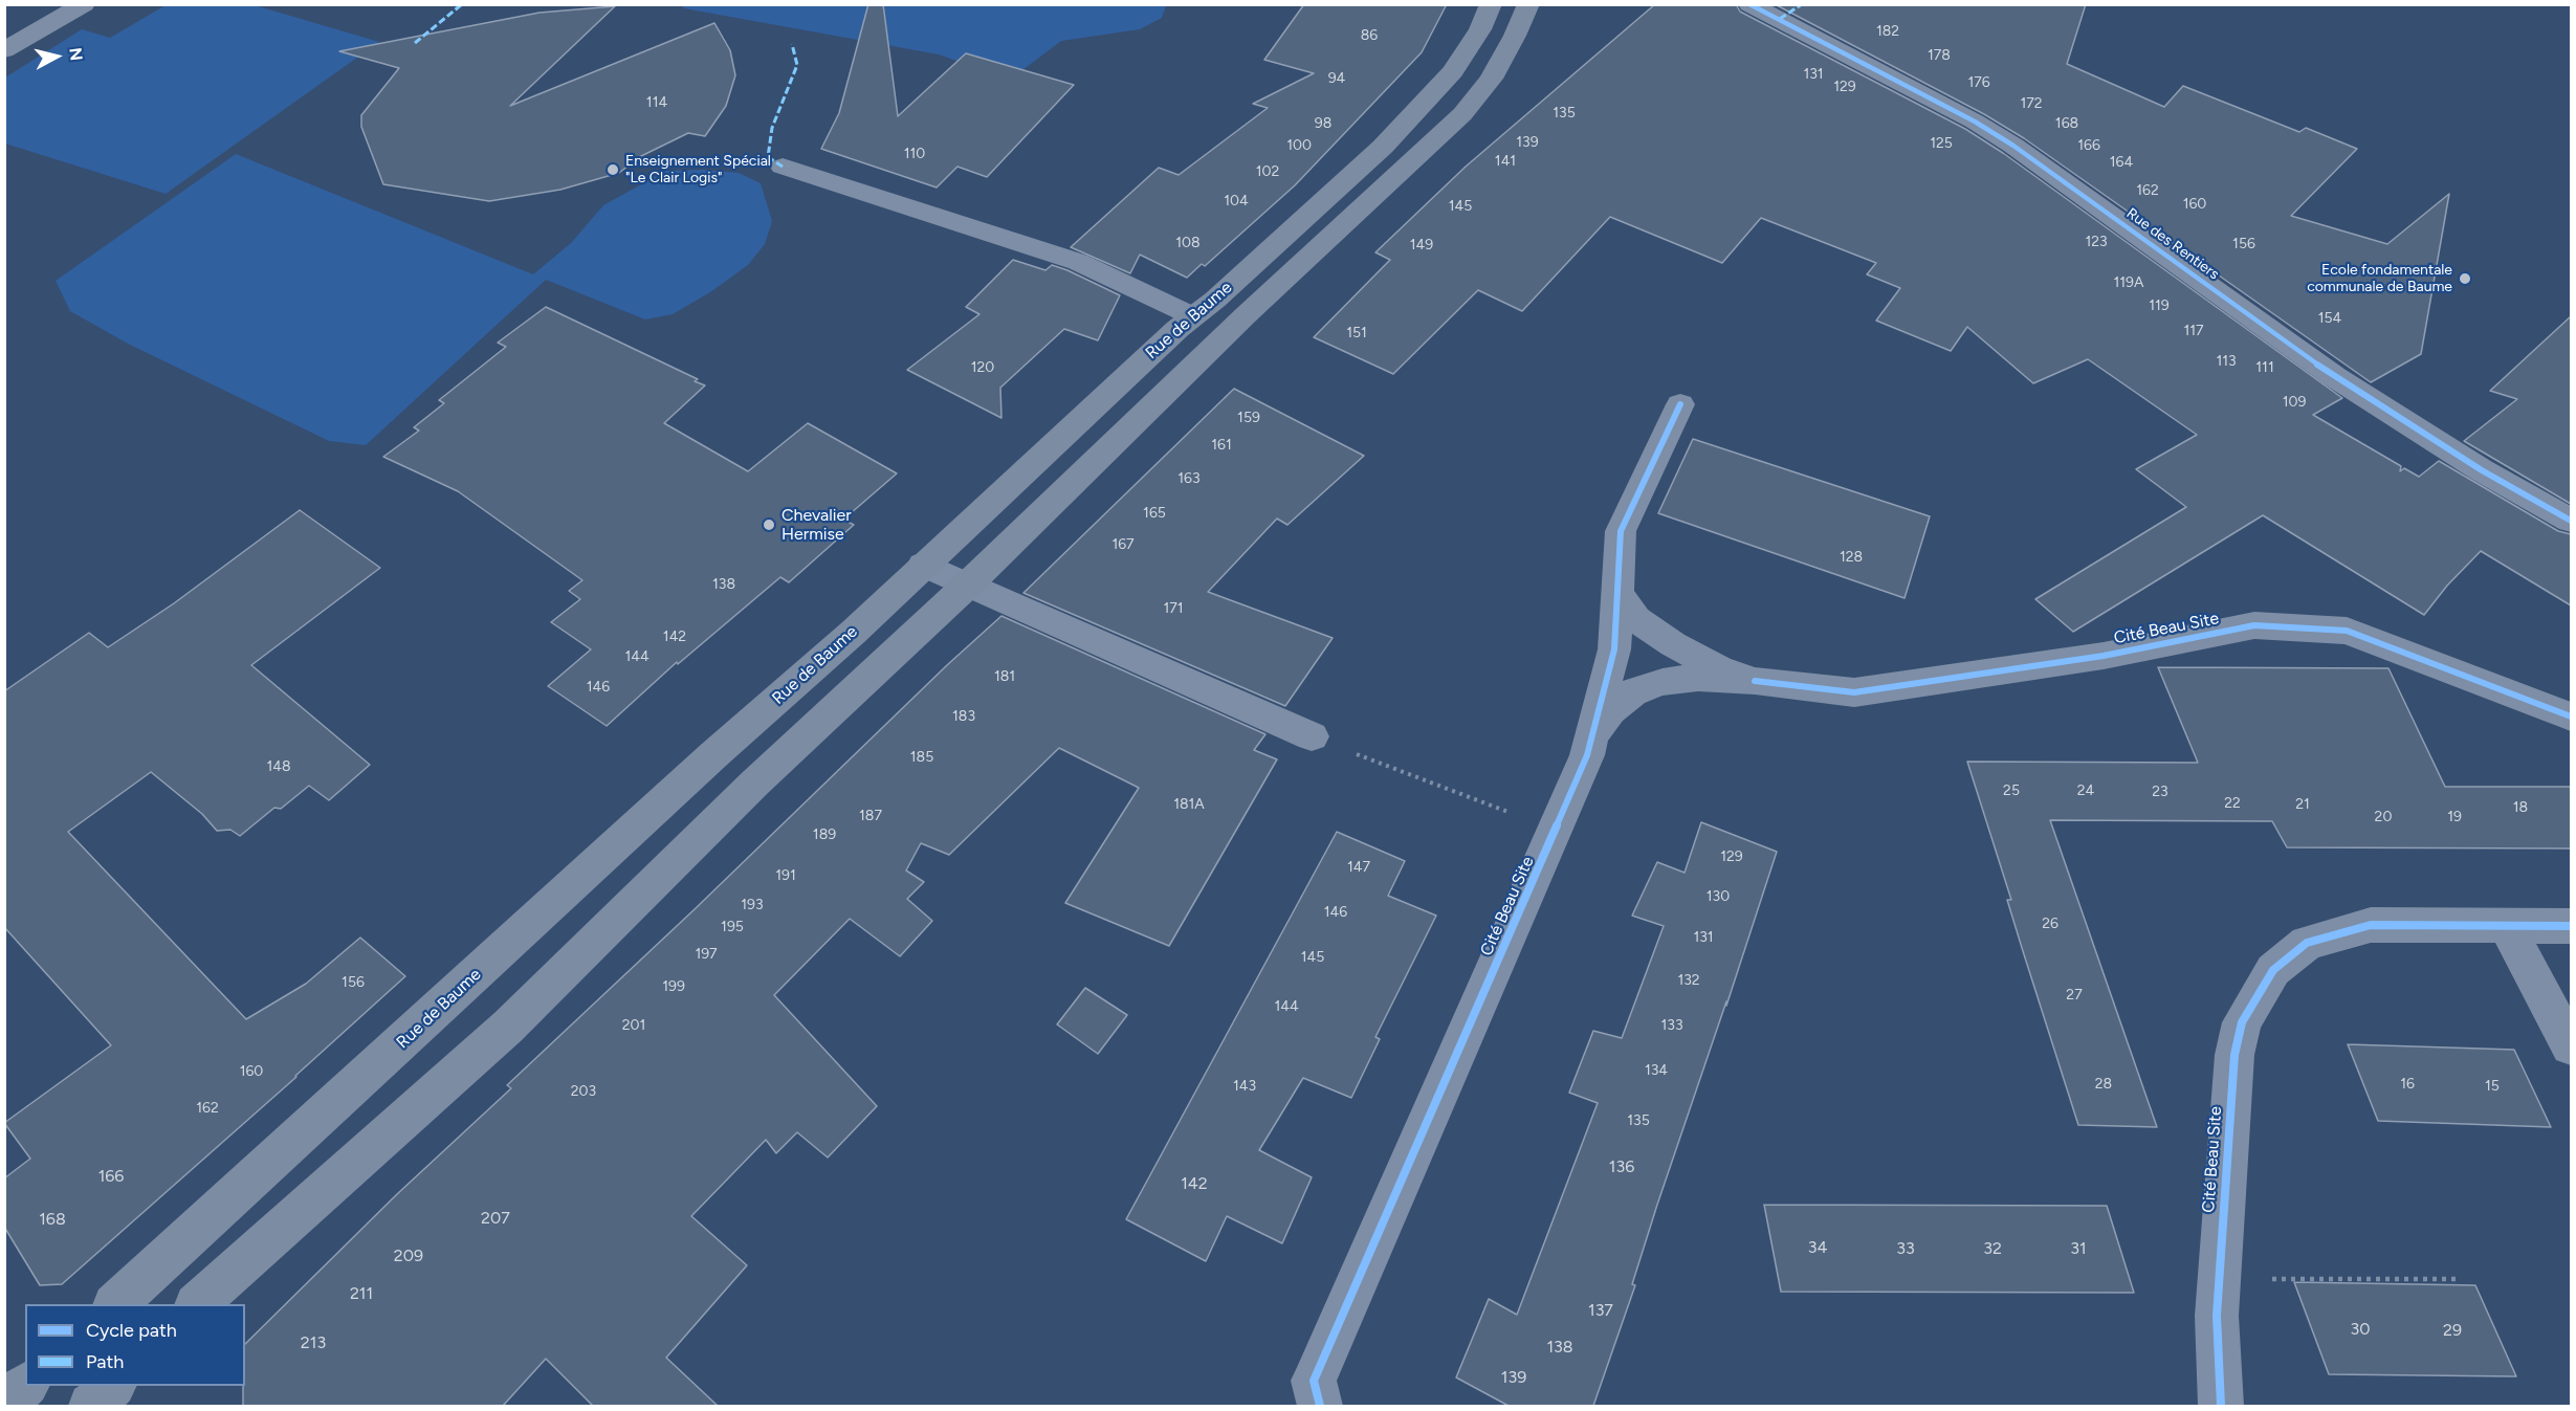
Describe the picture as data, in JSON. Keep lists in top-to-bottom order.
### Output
{
  "streets": {
    "main road": ["Rue de Baume"],
    "street": ["Rue des Rentiers", "Cité Beau Site"]
  },
  "places": ["Enseignement Spécial \"Le Clair Logis\"", "Ecole fondamentale communale de Baume", "Chevalier Hermise"],
  "house_numbers": [
    "182",
    "86",
    "178",
    "131",
    "94",
    "176",
    "129",
    "114",
    "172",
    "135",
    "98",
    "168",
    "139",
    "125",
    "100",
    "166",
    "110",
    "141",
    "164",
    "102",
    "162",
    "104",
    "160",
    "145",
    "123",
    "108",
    "156",
    "149",
    "119A",
    "119",
    "154",
    "117",
    "151",
    "113",
    "120",
    "111",
    "109",
    "159",
    "161",
    "163",
    "165",
    "167",
    "128",
    "138",
    "171",
    "142",
    "144",
    "181",
    "146",
    "183",
    "185",
    "148",
    "25",
    "24",
    "23",
    "22",
    "181A",
    "21",
    "18",
    "187",
    "20",
    "19",
    "189",
    "129",
    "147",
    "191",
    "130",
    "193",
    "146",
    "26",
    "195",
    "131",
    "197",
    "145",
    "132",
    "156",
    "199",
    "27",
    "144",
    "201",
    "133",
    "134",
    "160",
    "28",
    "16",
    "143",
    "15",
    "203",
    "162",
    "135",
    "136",
    "166",
    "142",
    "207",
    "168",
    "34",
    "33",
    "32",
    "31",
    "209",
    "211",
    "137",
    "30",
    "29",
    "213",
    "138",
    "139"
  ],
  "legend": ["Cycle path", "Path"],
  "north": "right"
}
